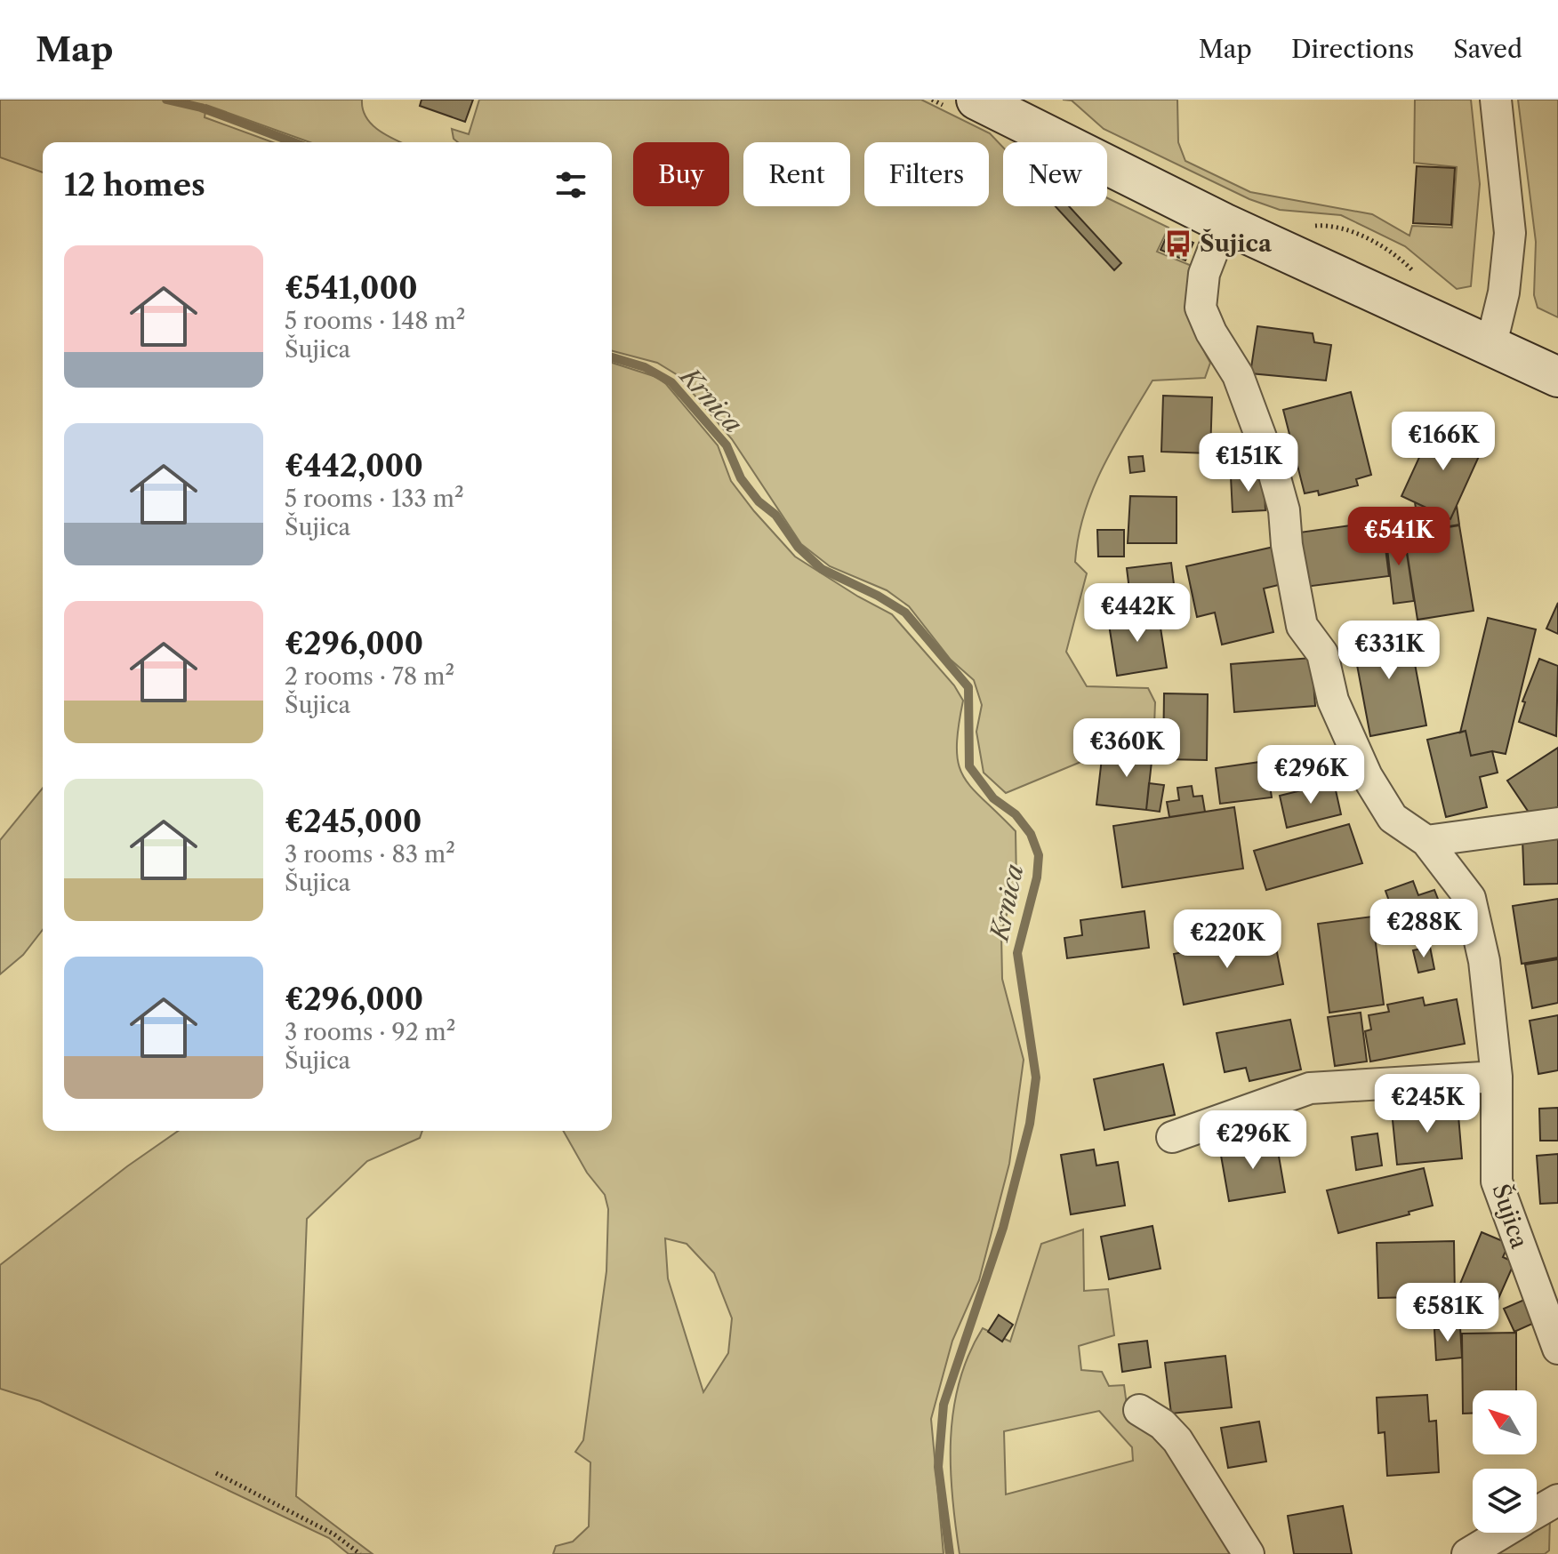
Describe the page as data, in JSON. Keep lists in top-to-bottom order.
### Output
{
  "streets": {
    "street": ["Šujica"]
  },
  "water": ["Krnica"],
  "places": {
    "bus stop": ["Šujica"]
  },
  "north": "top left",
  "page": {
    "header": "Map",
    "nav": ["Map", "Directions", "Saved"],
    "chip": [
      "Buy",
      "Rent",
      "Filters",
      "New"
    ],
    "heading": "12 homes",
    "list": [
      {
        "name": "€541,000",
        "note": "5 rooms · 148 m² · Šujica"
      },
      {
        "name": "€442,000",
        "note": "5 rooms · 133 m² · Šujica"
      },
      {
        "name": "€296,000",
        "note": "2 rooms · 78 m² · Šujica"
      },
      {
        "name": "€245,000",
        "note": "3 rooms · 83 m² · Šujica"
      },
      {
        "name": "€296,000",
        "note": "3 rooms · 92 m² · Šujica"
      }
    ],
    "price": [
      "€166K",
      "€151K",
      "€541K",
      "€442K",
      "€331K",
      "€360K",
      "€296K",
      "€288K",
      "€220K",
      "€245K",
      "€296K",
      "€581K"
    ]
  }
}
